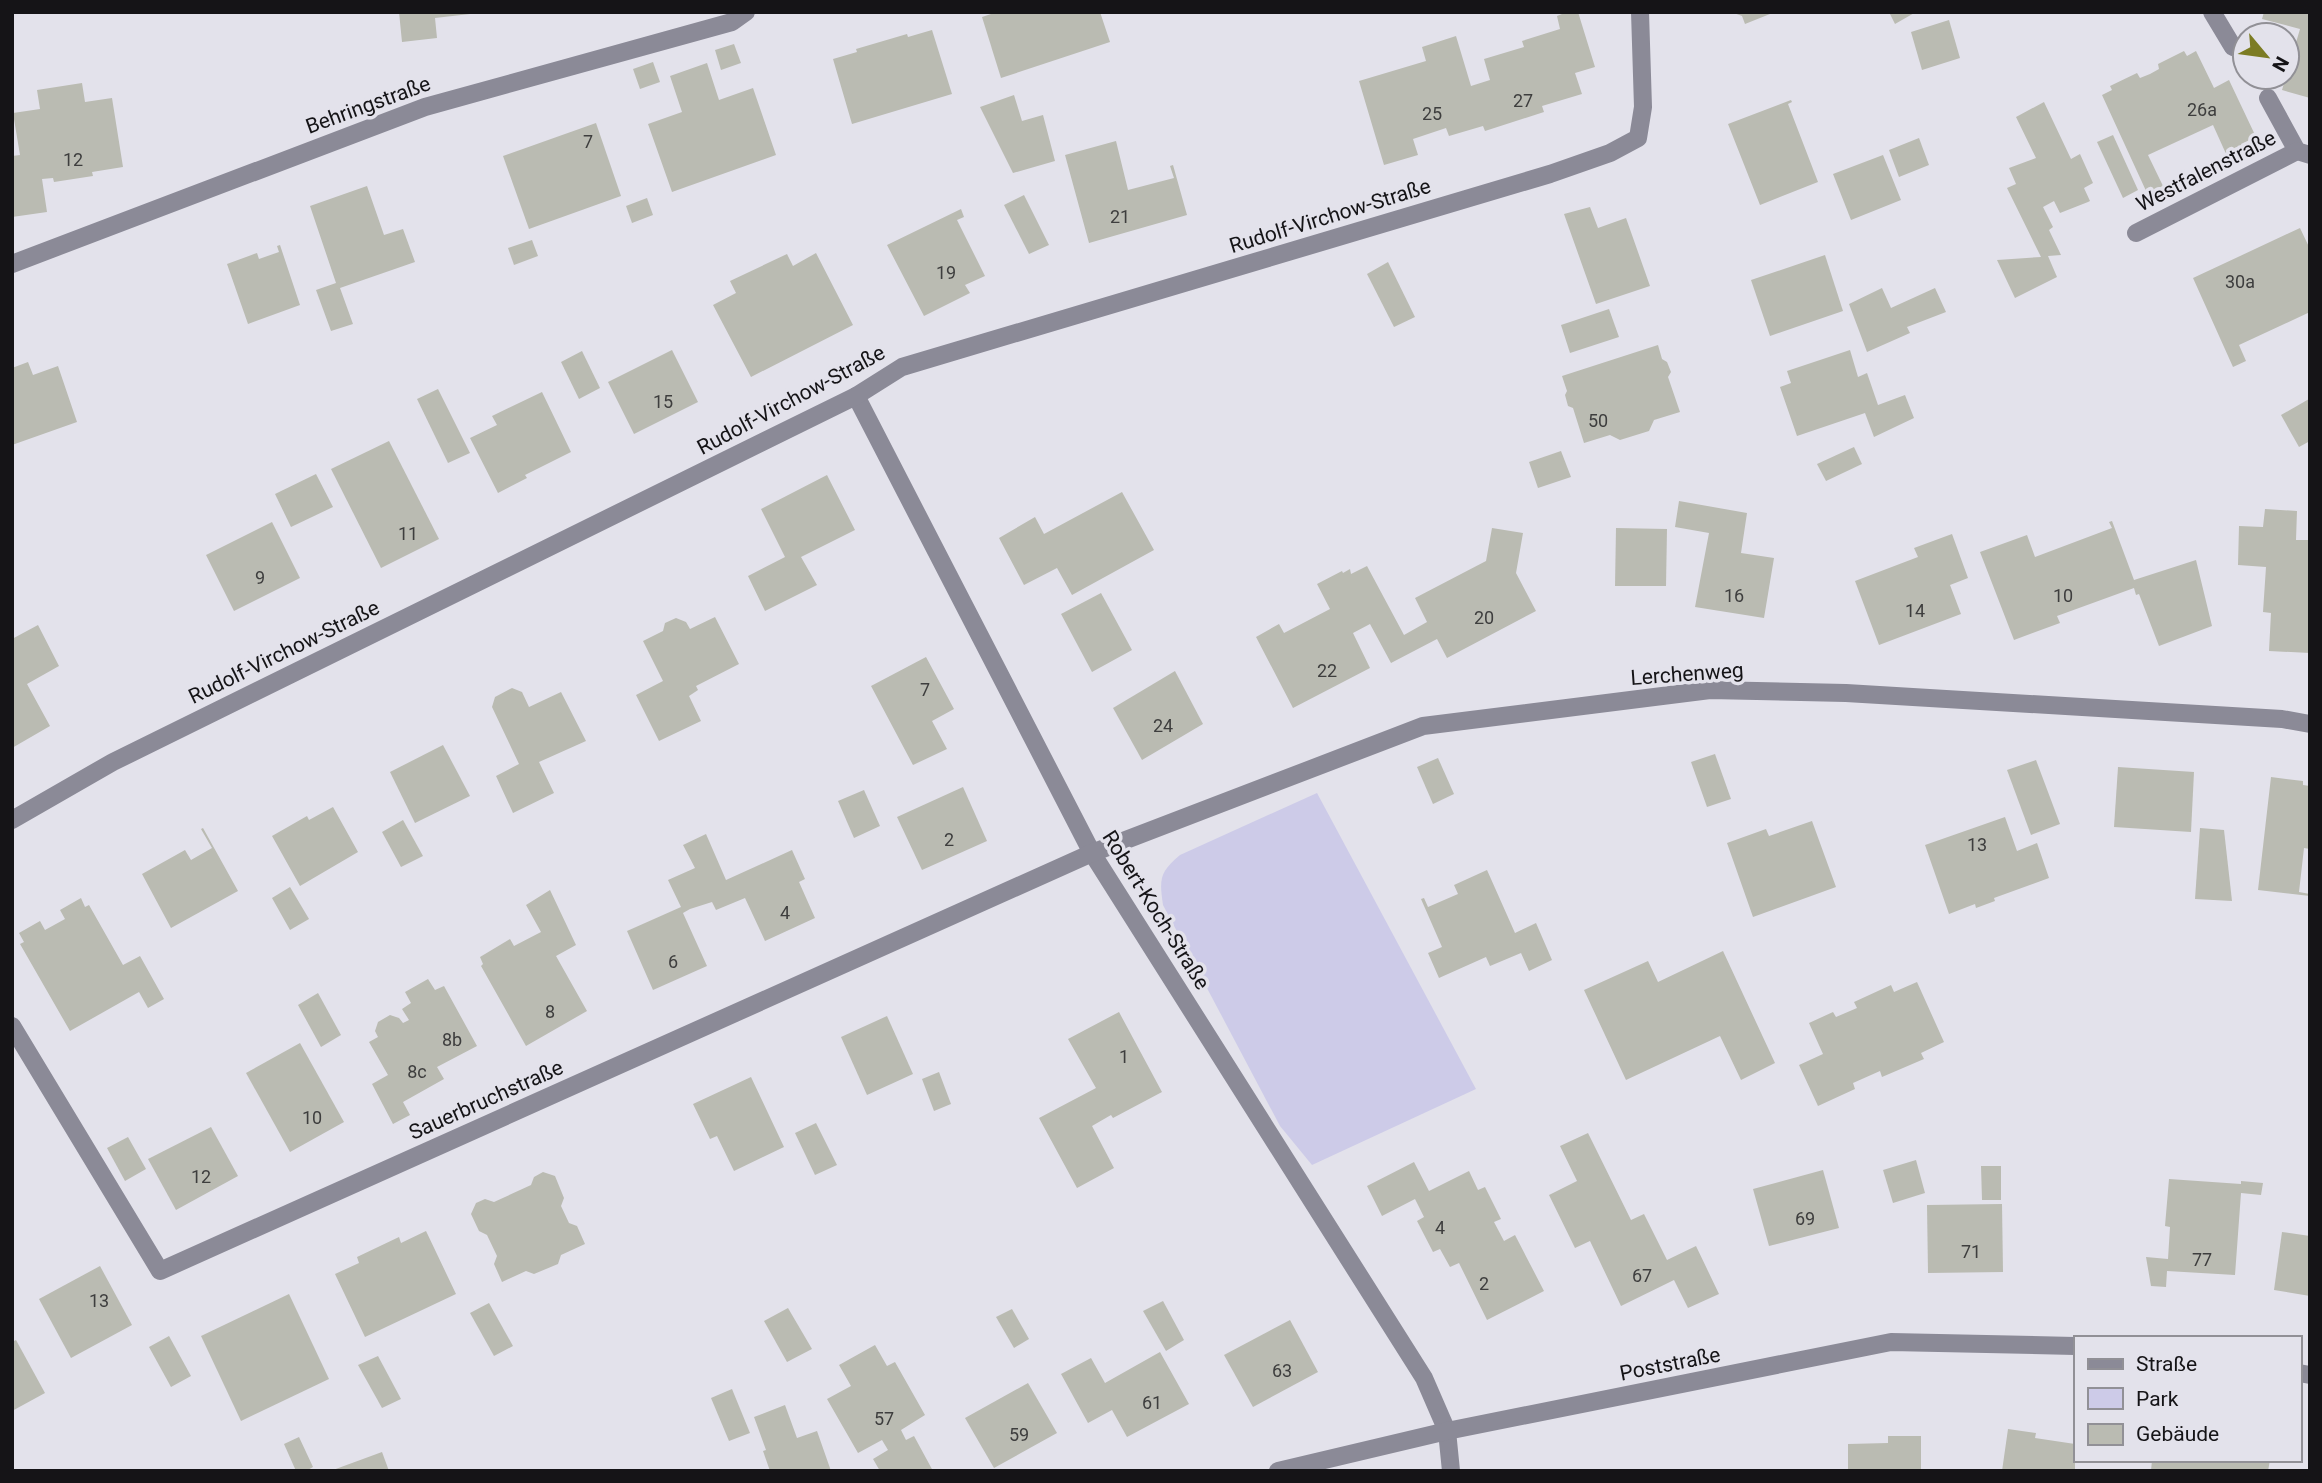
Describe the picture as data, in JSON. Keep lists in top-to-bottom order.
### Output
{
  "streets": {
    "street": [
      "Behringstraße",
      "Westfalenstraße",
      "Rudolf-Virchow-Straße",
      "Lerchenweg",
      "Robert-Koch-Straße",
      "Sauerbruchstraße",
      "Poststraße"
    ]
  },
  "crossings": [
    ["Rudolf-Virchow-Straße", "Robert-Koch-Straße"],
    ["Lerchenweg", "Robert-Koch-Straße"],
    ["Lerchenweg", "Sauerbruchstraße"],
    ["Robert-Koch-Straße", "Sauerbruchstraße"],
    ["Robert-Koch-Straße", "Poststraße"]
  ],
  "house_numbers": [
    "27",
    "26a",
    "25",
    "7",
    "12",
    "21",
    "19",
    "30a",
    "15",
    "50",
    "11",
    "9",
    "16",
    "10",
    "14",
    "20",
    "22",
    "7",
    "24",
    "2",
    "13",
    "4",
    "6",
    "8",
    "8b",
    "1",
    "8c",
    "10",
    "12",
    "69",
    "4",
    "71",
    "77",
    "67",
    "2",
    "13",
    "63",
    "61",
    "57",
    "59"
  ],
  "legend": ["Straße", "Park", "Gebäude"],
  "north": "bottom right"
}
